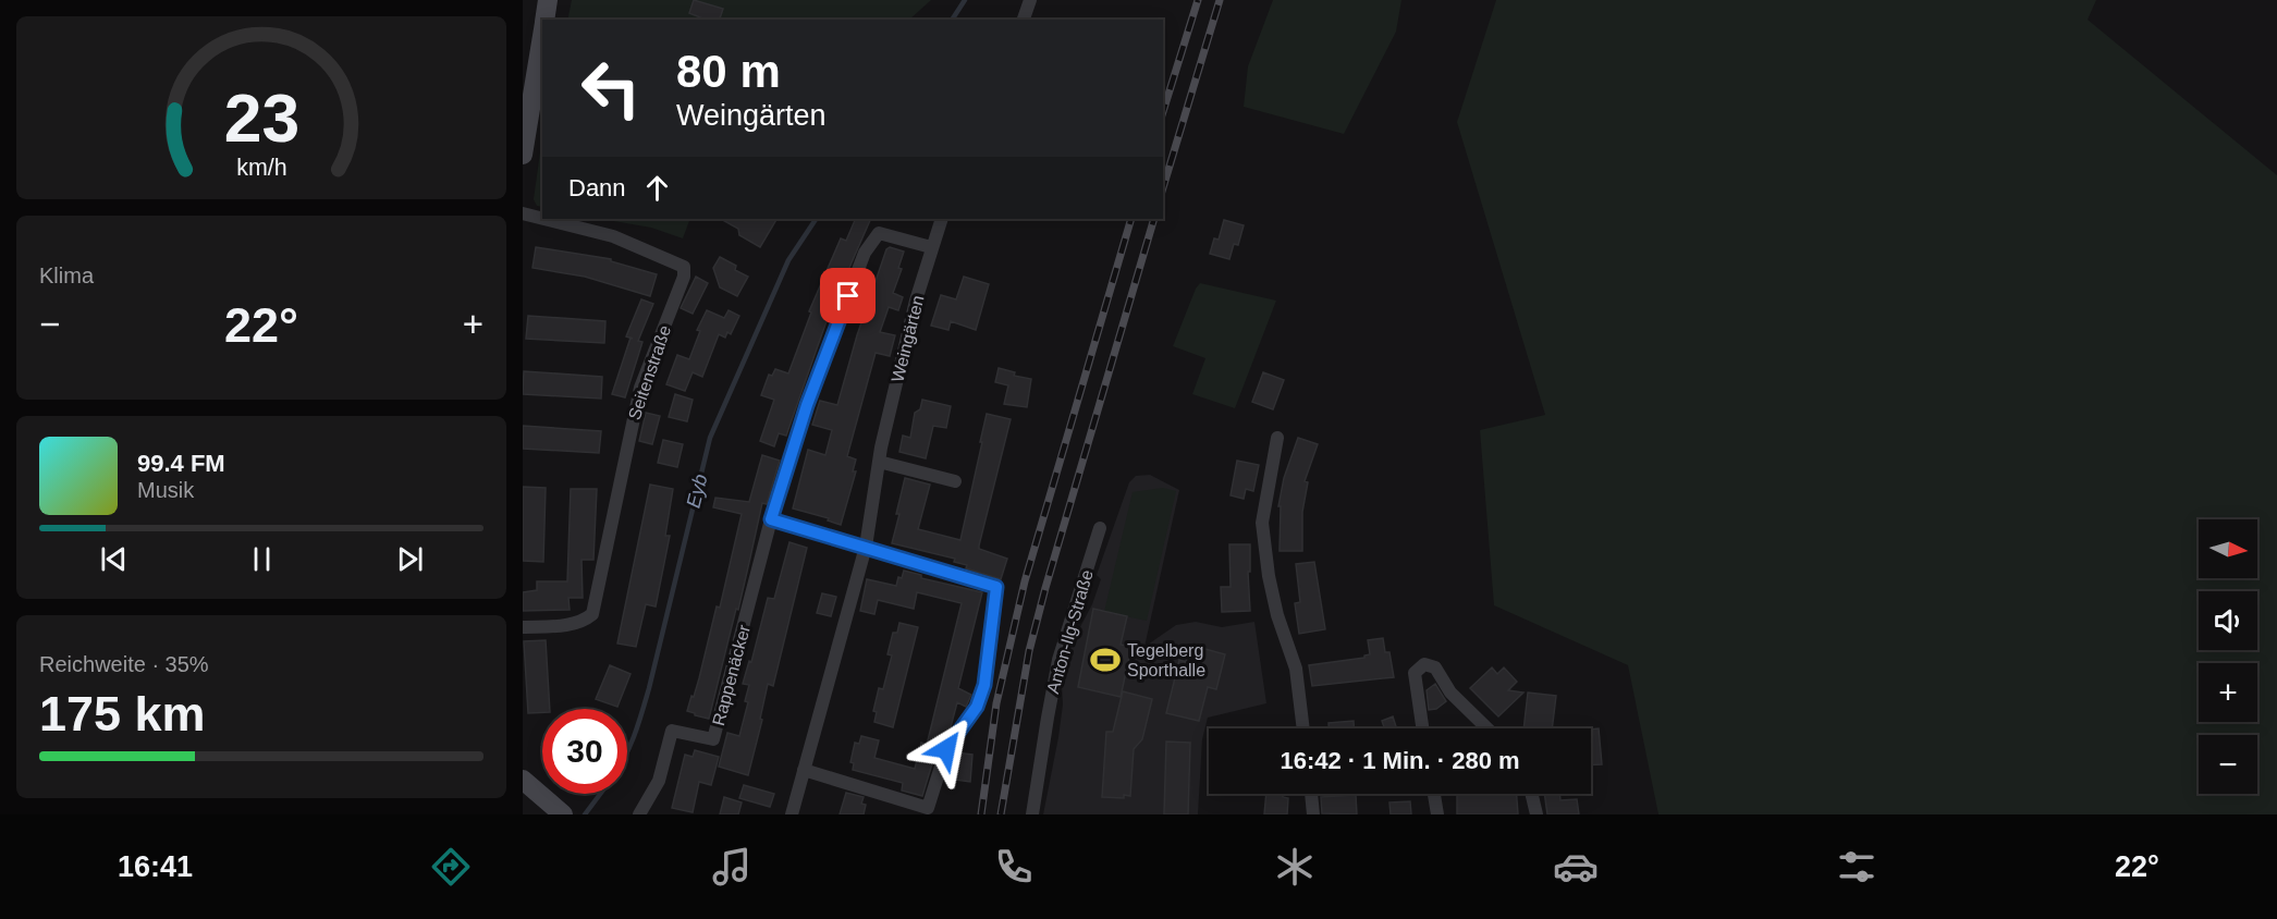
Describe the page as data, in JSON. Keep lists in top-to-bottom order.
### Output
{
  "streets": {
    "street": [
      "Weingärten",
      "Seitenstraße",
      "Anton-Ilg-Straße",
      "Rappenäcker"
    ]
  },
  "crossings": [
    ["Weingärten", "Rappenäcker"]
  ],
  "water": ["Eyb"],
  "places": {
    "sports": ["Tegelberg Sporthalle"]
  },
  "north": "right",
  "page": {
    "turn": ["80 m", "Weingärten"],
    "then": "Dann",
    "tile": [
      "Klima",
      ["Reichweite · 35%", "175 km"]
    ],
    "heat": ["−", "22°", "+"],
    "song": ["99.4 FM", "Musik"],
    "map_buttons": ["+", "−"],
    "limit": "30",
    "trip": "16:42 · 1 Min. · 280 m",
    "tabs": ["16:41", "22°"],
    "gauge": ["23", "km/h"]
  }
}
